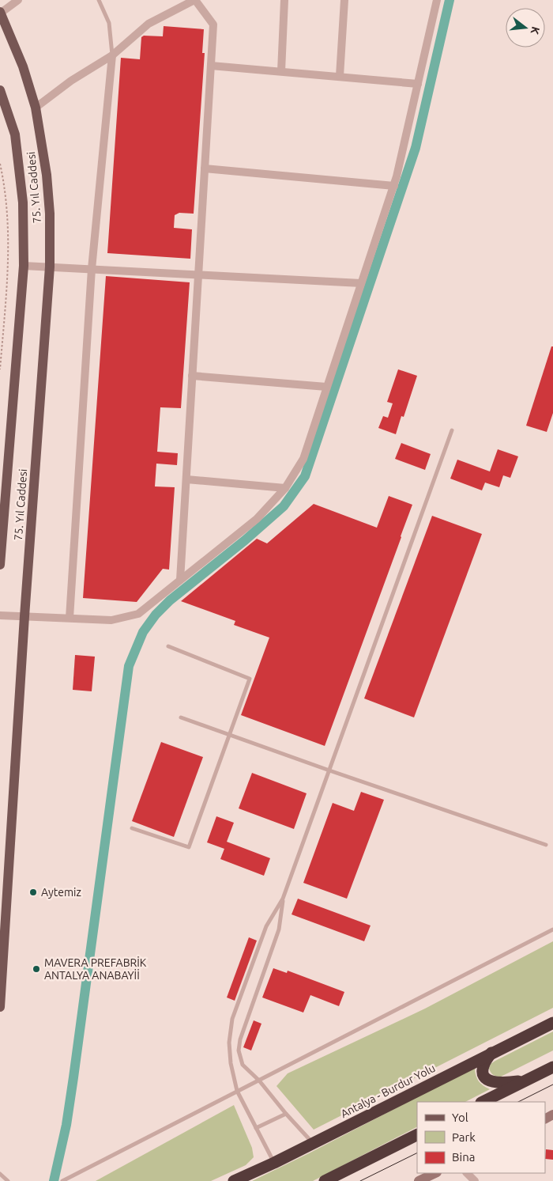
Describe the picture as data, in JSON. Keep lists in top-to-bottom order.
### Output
{
  "streets": {
    "highway": ["Antalya - Burdur Yolu"],
    "main road": ["75. Yıl Caddesi"]
  },
  "places": ["Aytemiz", "MAVERA PREFABRİK ANTALYA ANABAYİİ"],
  "legend": ["Yol", "Park", "Bina"],
  "north": "right"
}
